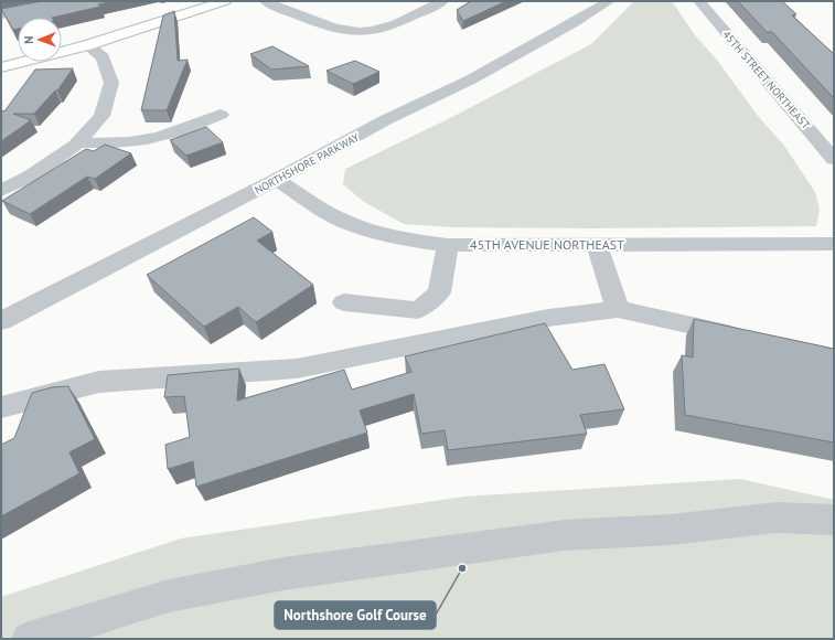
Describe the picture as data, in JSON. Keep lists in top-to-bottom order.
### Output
{
  "streets": {
    "street": ["45TH STREET NORTHEAST", "NORTHSHORE PARKWAY", "45TH AVENUE NORTHEAST"]
  },
  "crossings": [
    ["NORTHSHORE PARKWAY", "45TH AVENUE NORTHEAST"]
  ],
  "places": ["Northshore Golf Course"],
  "north": "left"
}
